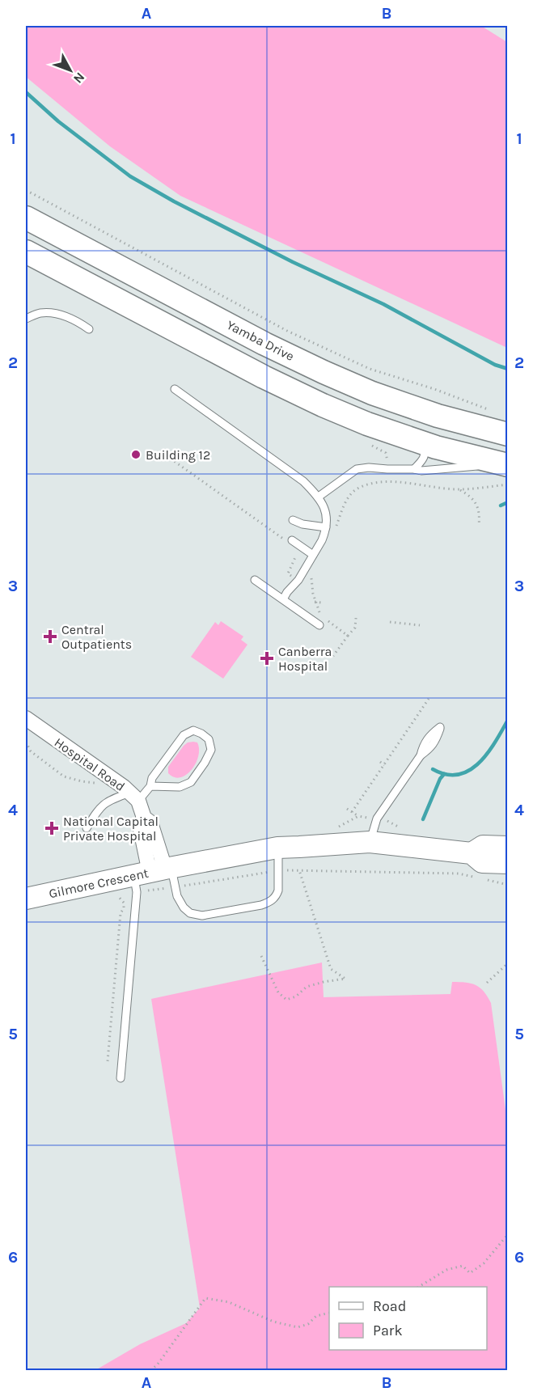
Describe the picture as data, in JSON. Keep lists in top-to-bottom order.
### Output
{
  "streets": {
    "main road": ["Yamba Drive"],
    "street": ["Hospital Road", "Gilmore Crescent"]
  },
  "crossings": [
    ["Hospital Road", "Gilmore Crescent"]
  ],
  "places": {
    "other": ["Building 12"],
    "health": ["Central Outpatients", "Canberra Hospital", "National Capital Private Hospital"]
  },
  "legend": ["Road", "Park"],
  "north": "bottom right",
  "grid": {
    "columns": ["A", "B"],
    "rows": [
      "1",
      "2",
      "3",
      "4",
      "5",
      "6"
    ]
  }
}
